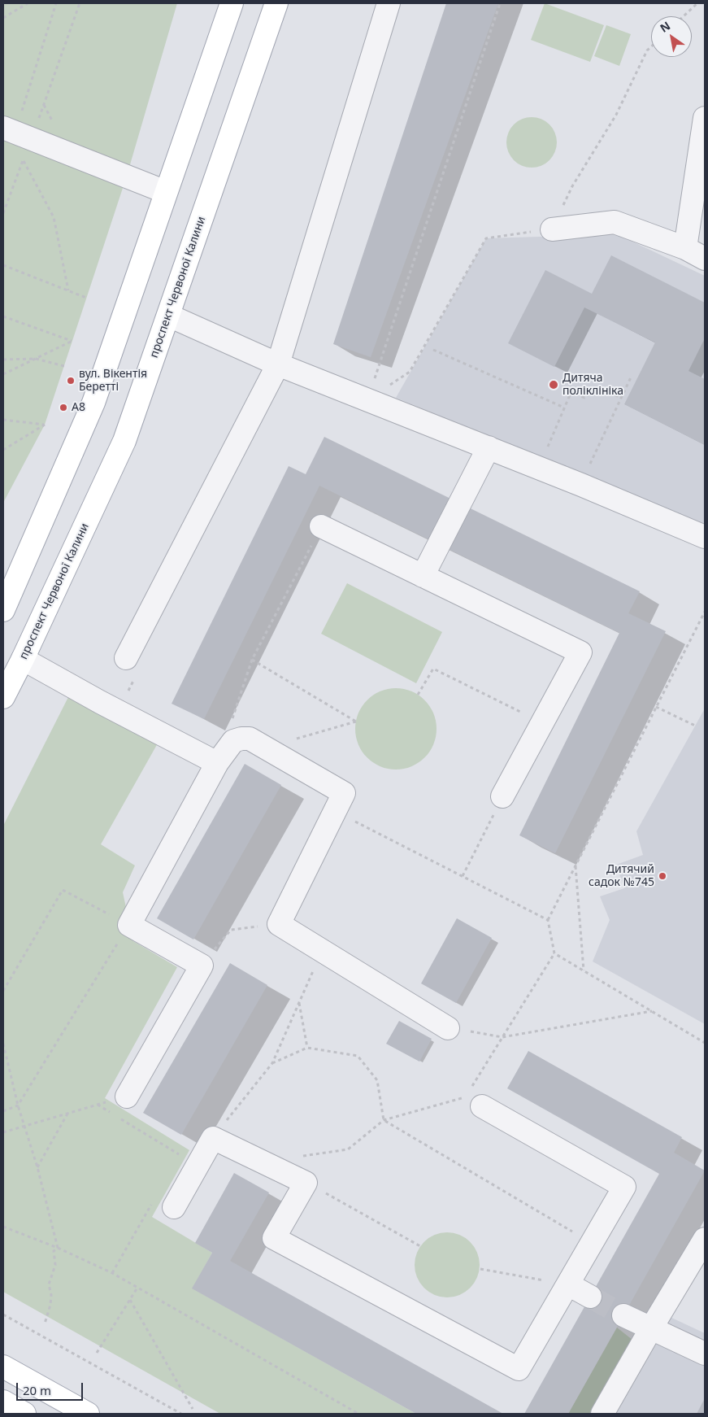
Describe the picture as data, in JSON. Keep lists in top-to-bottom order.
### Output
{
  "streets": {
    "main road": ["проспект Червоної Калини"]
  },
  "places": [
    "вул. Вікентія Беретті",
    "Дитяча поліклініка",
    "А8",
    "Дитячий садок №745"
  ],
  "scale_bar": "20 m",
  "north": "top left"
}
